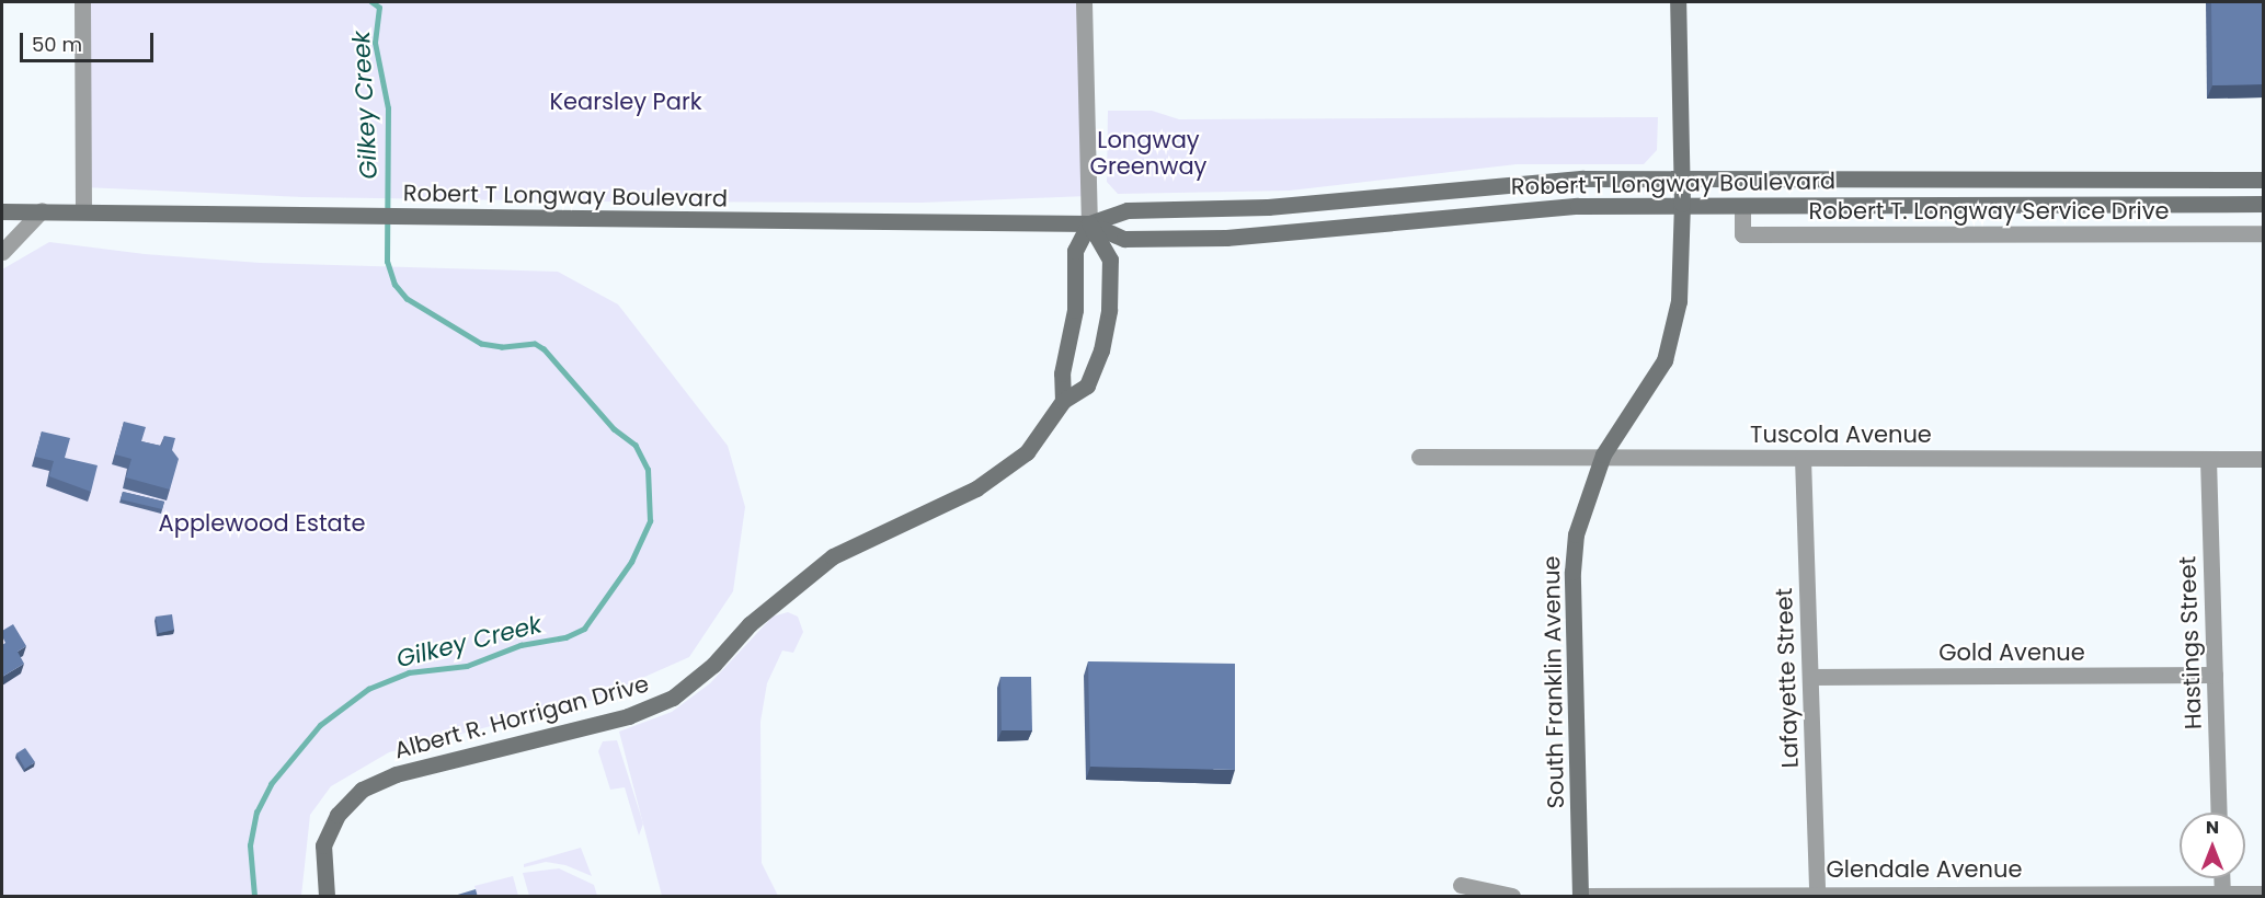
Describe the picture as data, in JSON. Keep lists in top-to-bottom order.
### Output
{
  "streets": {
    "street": [
      "Robert T Longway Boulevard",
      "Robert T. Longway Service Drive",
      "Tuscola Avenue",
      "Hastings Street",
      "Gold Avenue",
      "Lafayette Street",
      "South Franklin Avenue",
      "Albert R. Horrigan Drive",
      "Glendale Avenue"
    ]
  },
  "crossings": [
    ["Robert T Longway Boulevard", "Robert T. Longway Service Drive"],
    ["Robert T Longway Boulevard", "South Franklin Avenue"],
    ["Robert T Longway Boulevard", "Albert R. Horrigan Drive"],
    ["Tuscola Avenue", "Hastings Street"],
    ["Tuscola Avenue", "Lafayette Street"],
    ["Tuscola Avenue", "South Franklin Avenue"],
    ["Hastings Street", "Gold Avenue"],
    ["Gold Avenue", "Lafayette Street"],
    ["Lafayette Street", "Glendale Avenue"],
    ["South Franklin Avenue", "Glendale Avenue"]
  ],
  "water": ["Gilkey Creek"],
  "parks": ["Kearsley Park", "Longway Greenway", "Applewood Estate"],
  "scale_bar": "50 m",
  "north": "top"
}
